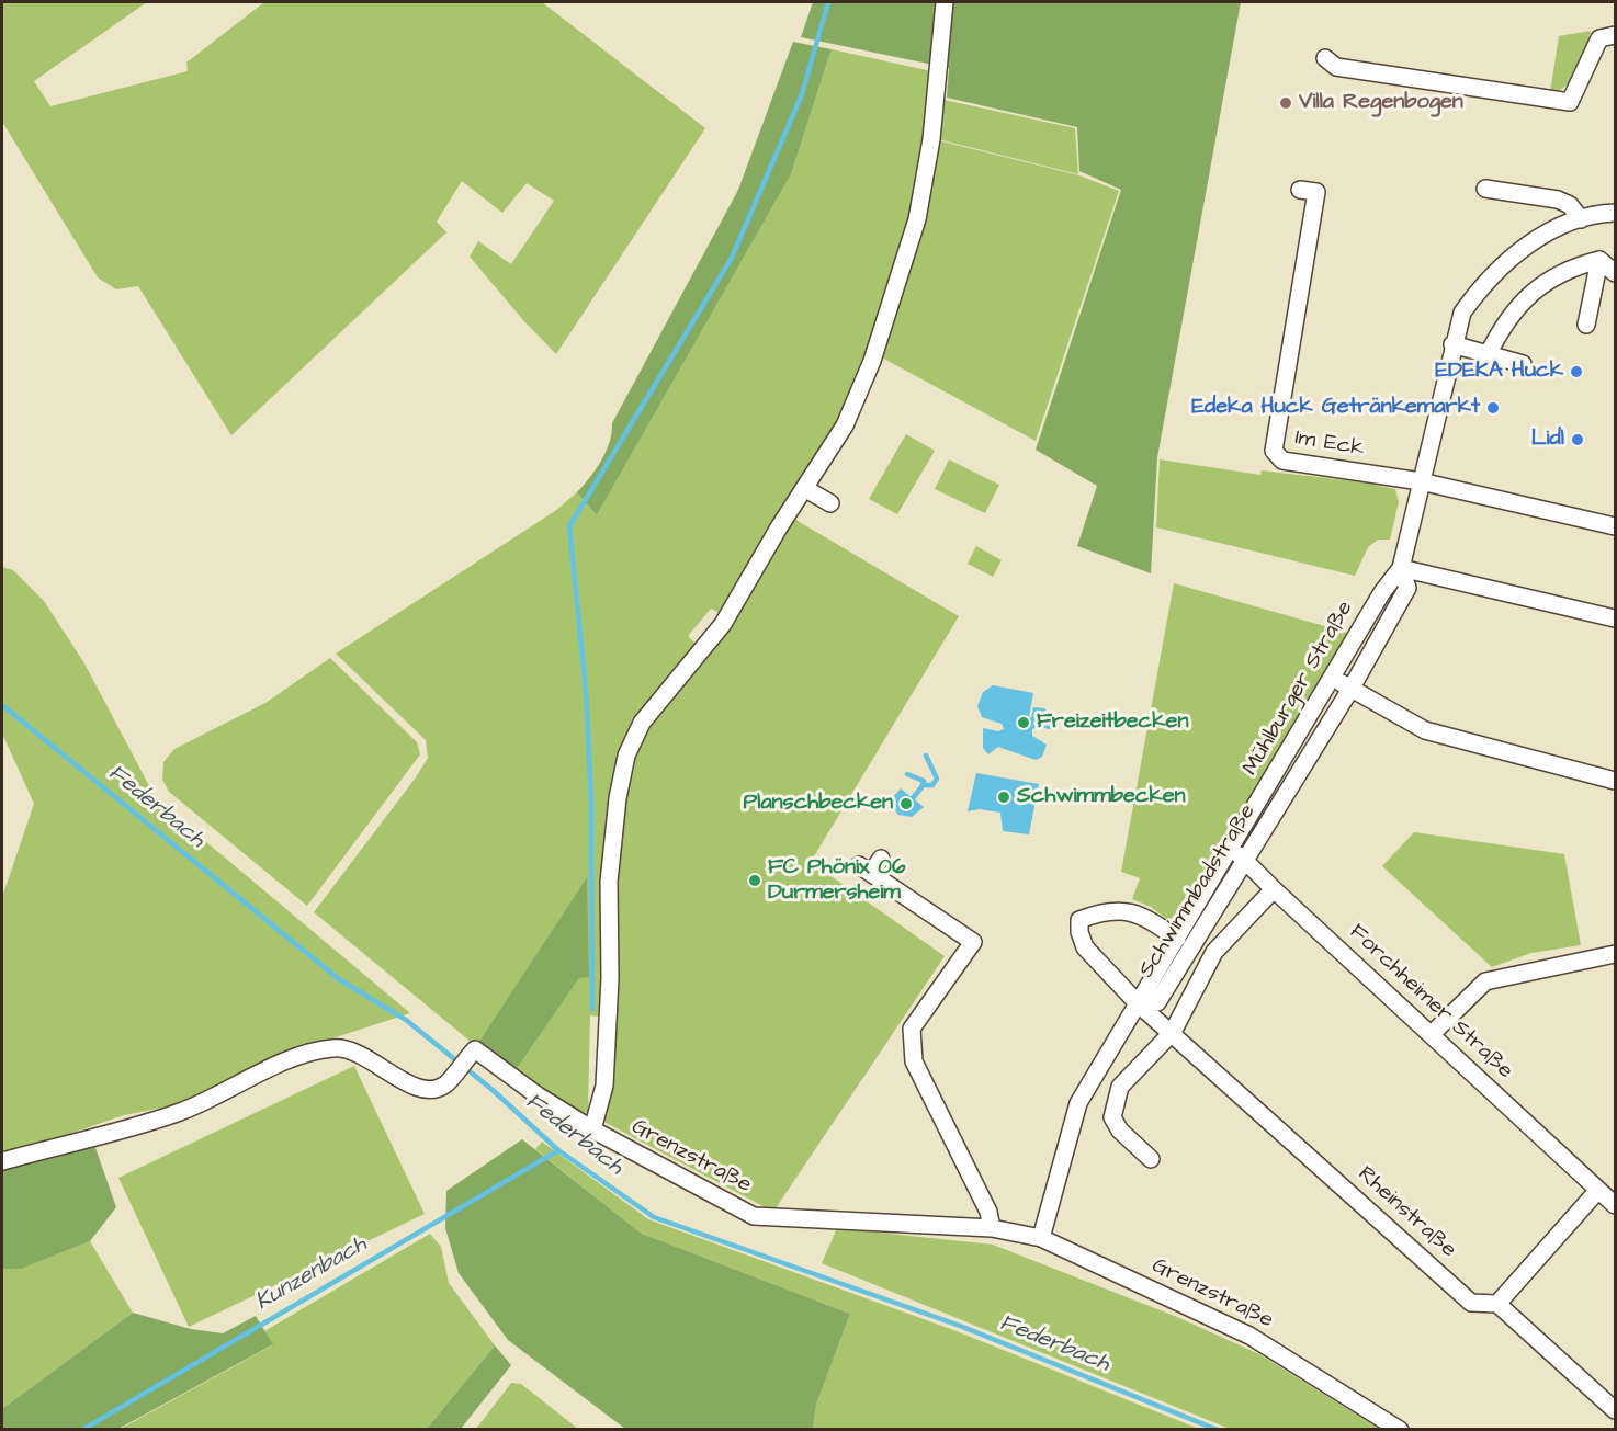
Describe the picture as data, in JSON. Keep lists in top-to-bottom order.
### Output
{
  "streets": {
    "street": [
      "Im Eck",
      "Mühlburger Straße",
      "Schwimmbadstraße",
      "Forchheimer Straße",
      "Grenzstraße",
      "Rheinstraße"
    ]
  },
  "crossings": [
    ["Im Eck", "Mühlburger Straße"],
    ["Mühlburger Straße", "Schwimmbadstraße"],
    ["Mühlburger Straße", "Forchheimer Straße"],
    ["Mühlburger Straße", "Grenzstraße"],
    ["Mühlburger Straße", "Rheinstraße"],
    ["Schwimmbadstraße", "Forchheimer Straße"],
    ["Schwimmbadstraße", "Rheinstraße"]
  ],
  "water": ["Federbach", "Kunzenbach"],
  "places": [
    "Villa Regenbogen",
    "EDEKA Huck",
    "Edeka Huck Getränkemarkt",
    "Lidl",
    "Freizeitbecken",
    "Schwimmbecken",
    "Planschbecken",
    "FC Phönix 06 Durmersheim"
  ]
}
